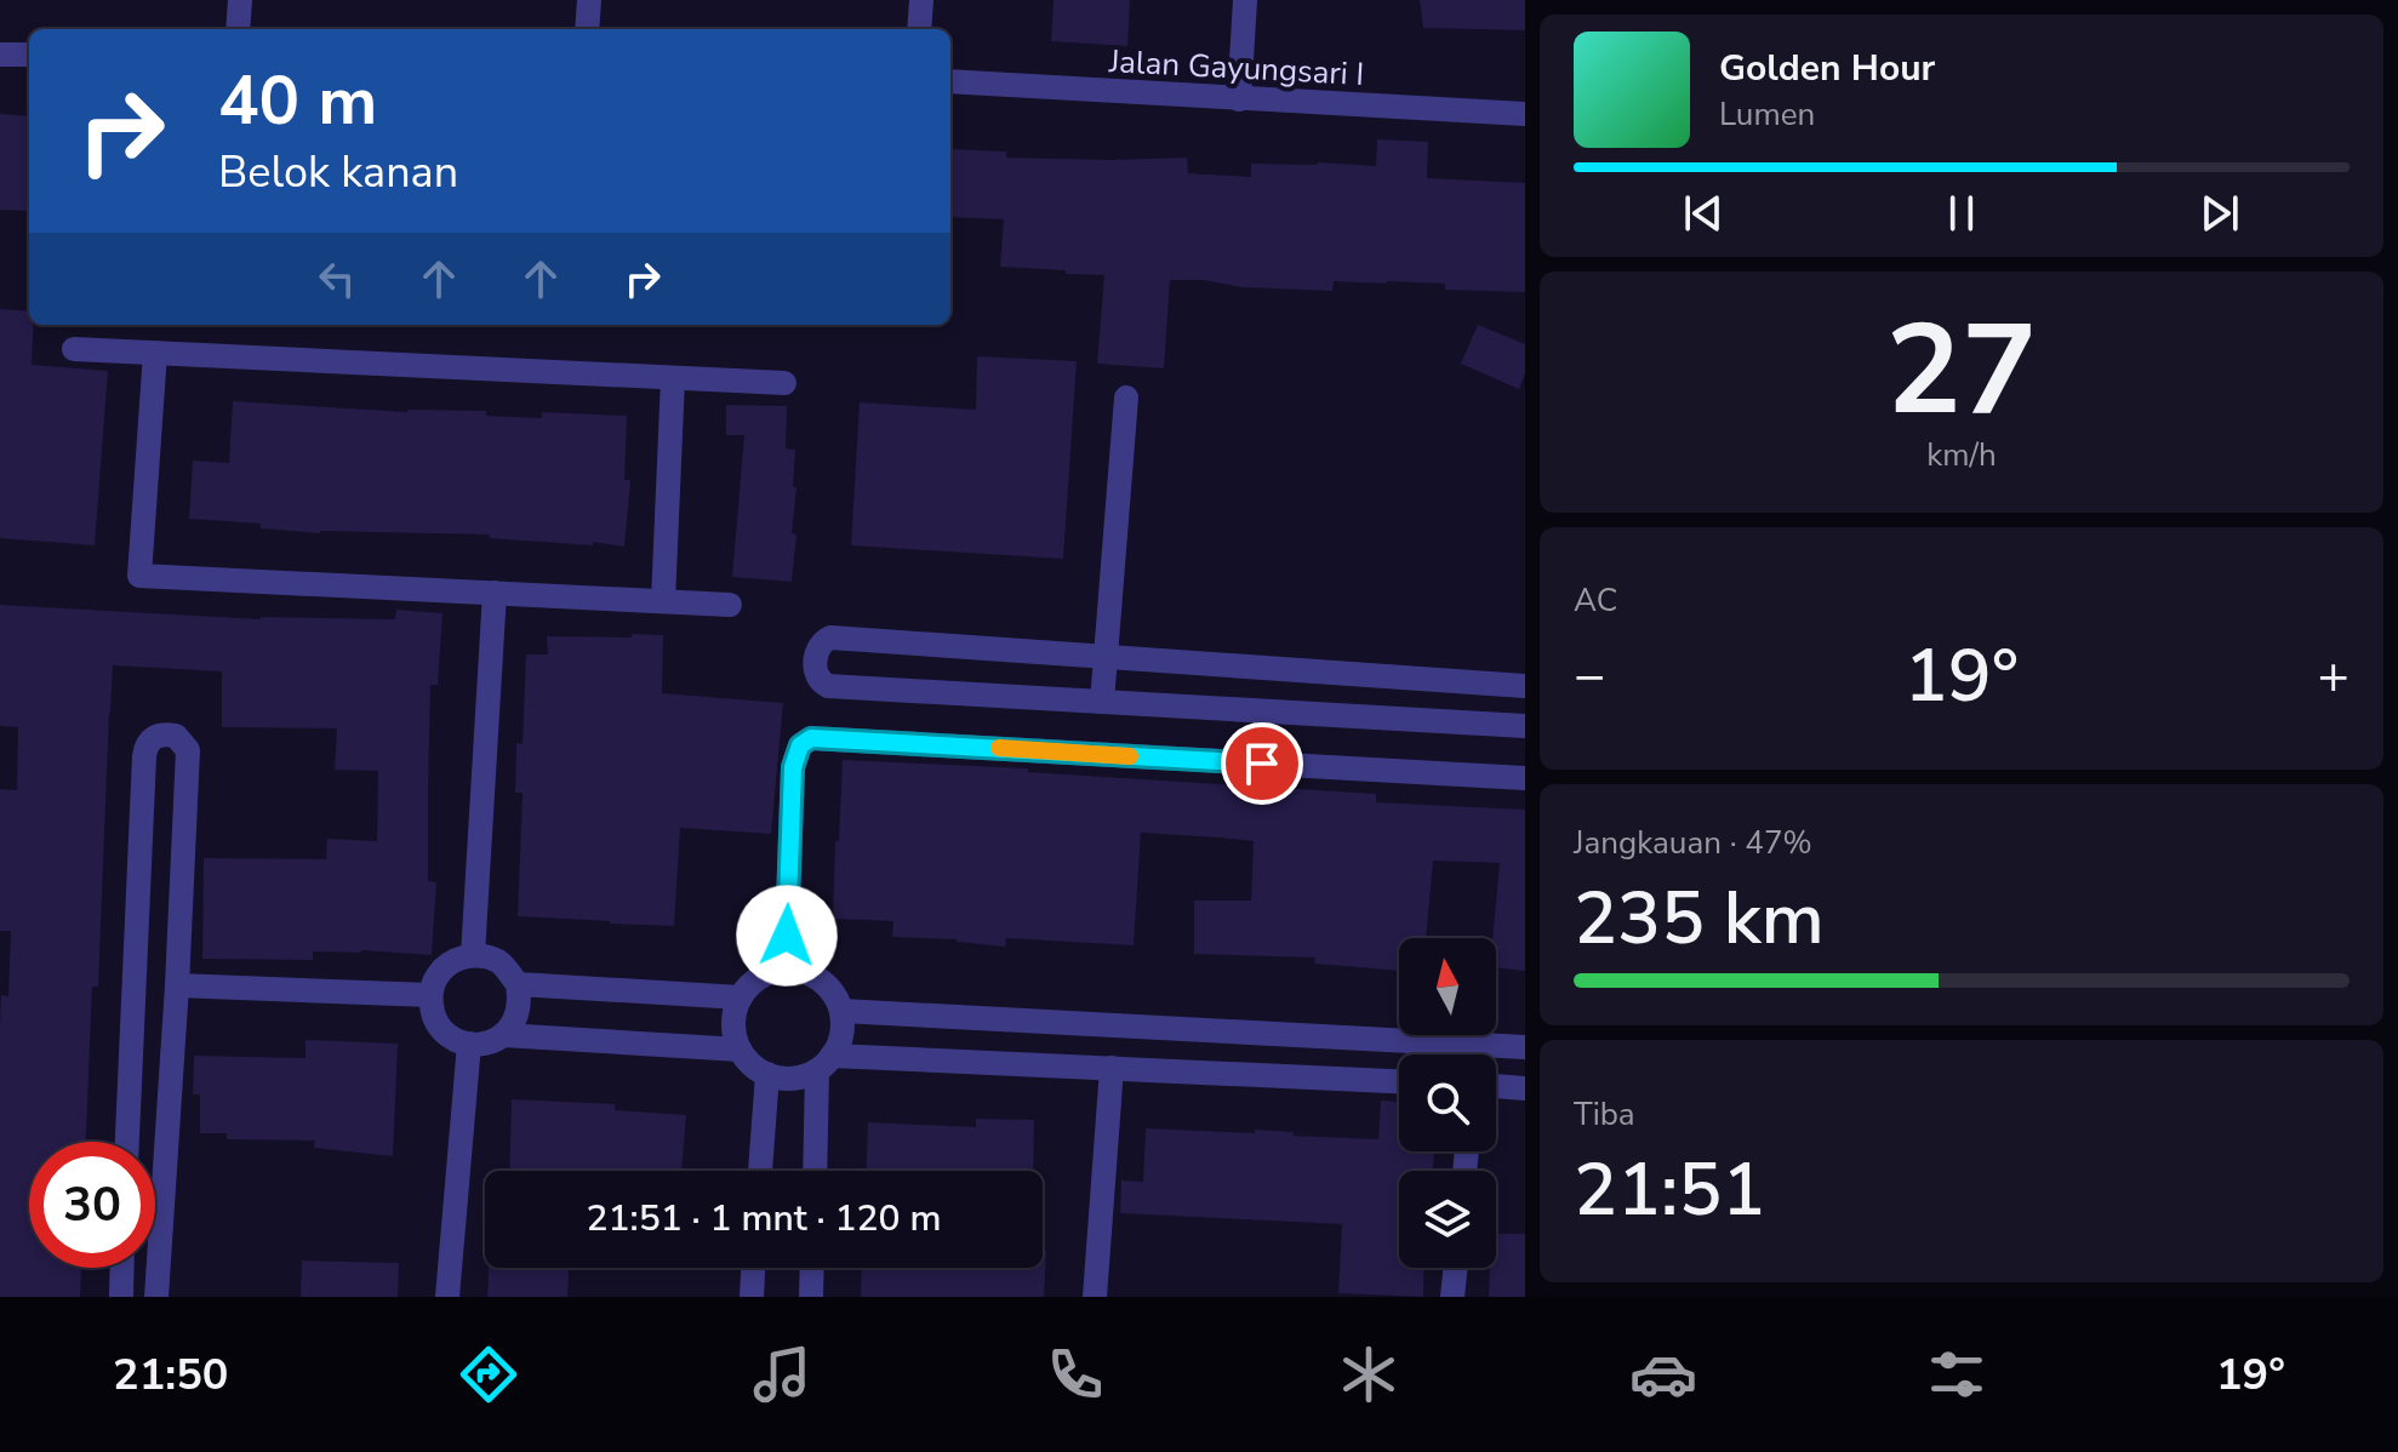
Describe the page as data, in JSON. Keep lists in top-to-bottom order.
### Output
{
  "streets": {
    "street": ["Jalan Gayungsari I"]
  },
  "north": "top",
  "page": {
    "turn": ["40 m", "Belok kanan"],
    "song": ["Golden Hour", "Lumen"],
    "tile": [
      ["27", "km/h"],
      "AC",
      ["Jangkauan · 47%", "235 km"],
      ["Tiba", "21:51"]
    ],
    "heat": ["−", "19°", "+"],
    "limit": "30",
    "trip": "21:51 · 1 mnt · 120 m",
    "tabs": ["21:50", "19°"]
  }
}
